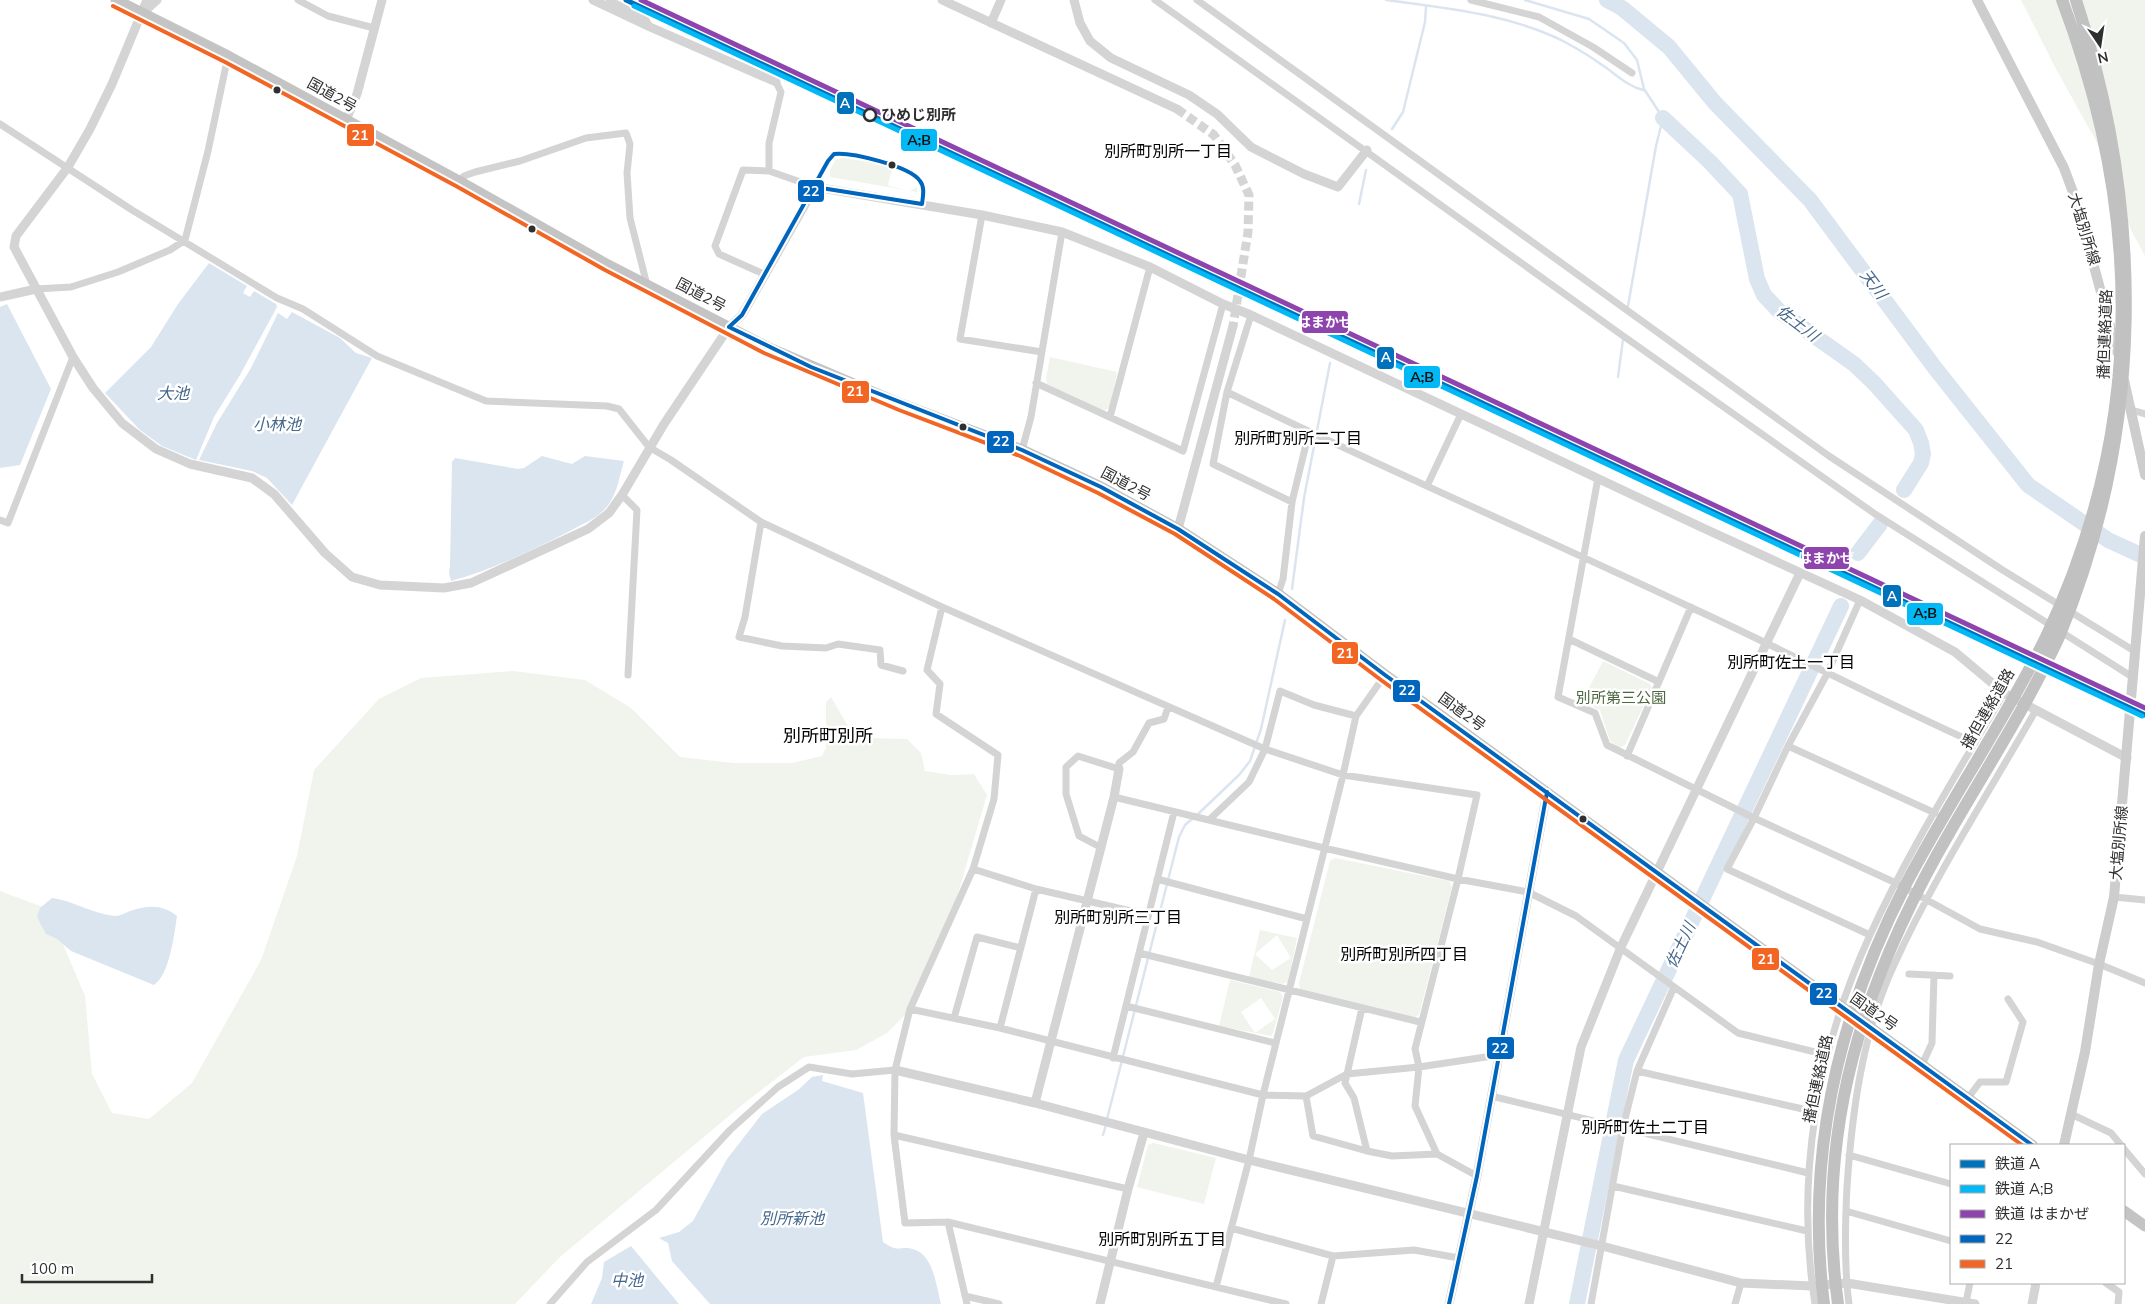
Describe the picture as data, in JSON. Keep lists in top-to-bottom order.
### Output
{
  "streets": {
    "highway": ["国道2号", "播但連絡道路"],
    "main road": ["大塩別所線"]
  },
  "districts": [
    "別所町別所一丁目",
    "別所町別所二丁目",
    "別所町佐土一丁目",
    "別所町別所",
    "別所町別所三丁目",
    "別所町別所四丁目",
    "別所町佐土二丁目",
    "別所町別所五丁目"
  ],
  "water": [
    "天川",
    "佐土川",
    "大池",
    "小林池",
    "別所新池",
    "中池"
  ],
  "parks": ["別所第三公園"],
  "places": ["ひめじ別所"],
  "lines": [
    "rail line A",
    "rail line はまかぜ",
    "rail line A;B",
    "transit line 21",
    "transit line 22"
  ],
  "legend": [
    "鉄道 A",
    "鉄道 A;B",
    "鉄道 はまかぜ",
    "22",
    "21"
  ],
  "scale_bar": "100 m",
  "north": "bottom"
}
